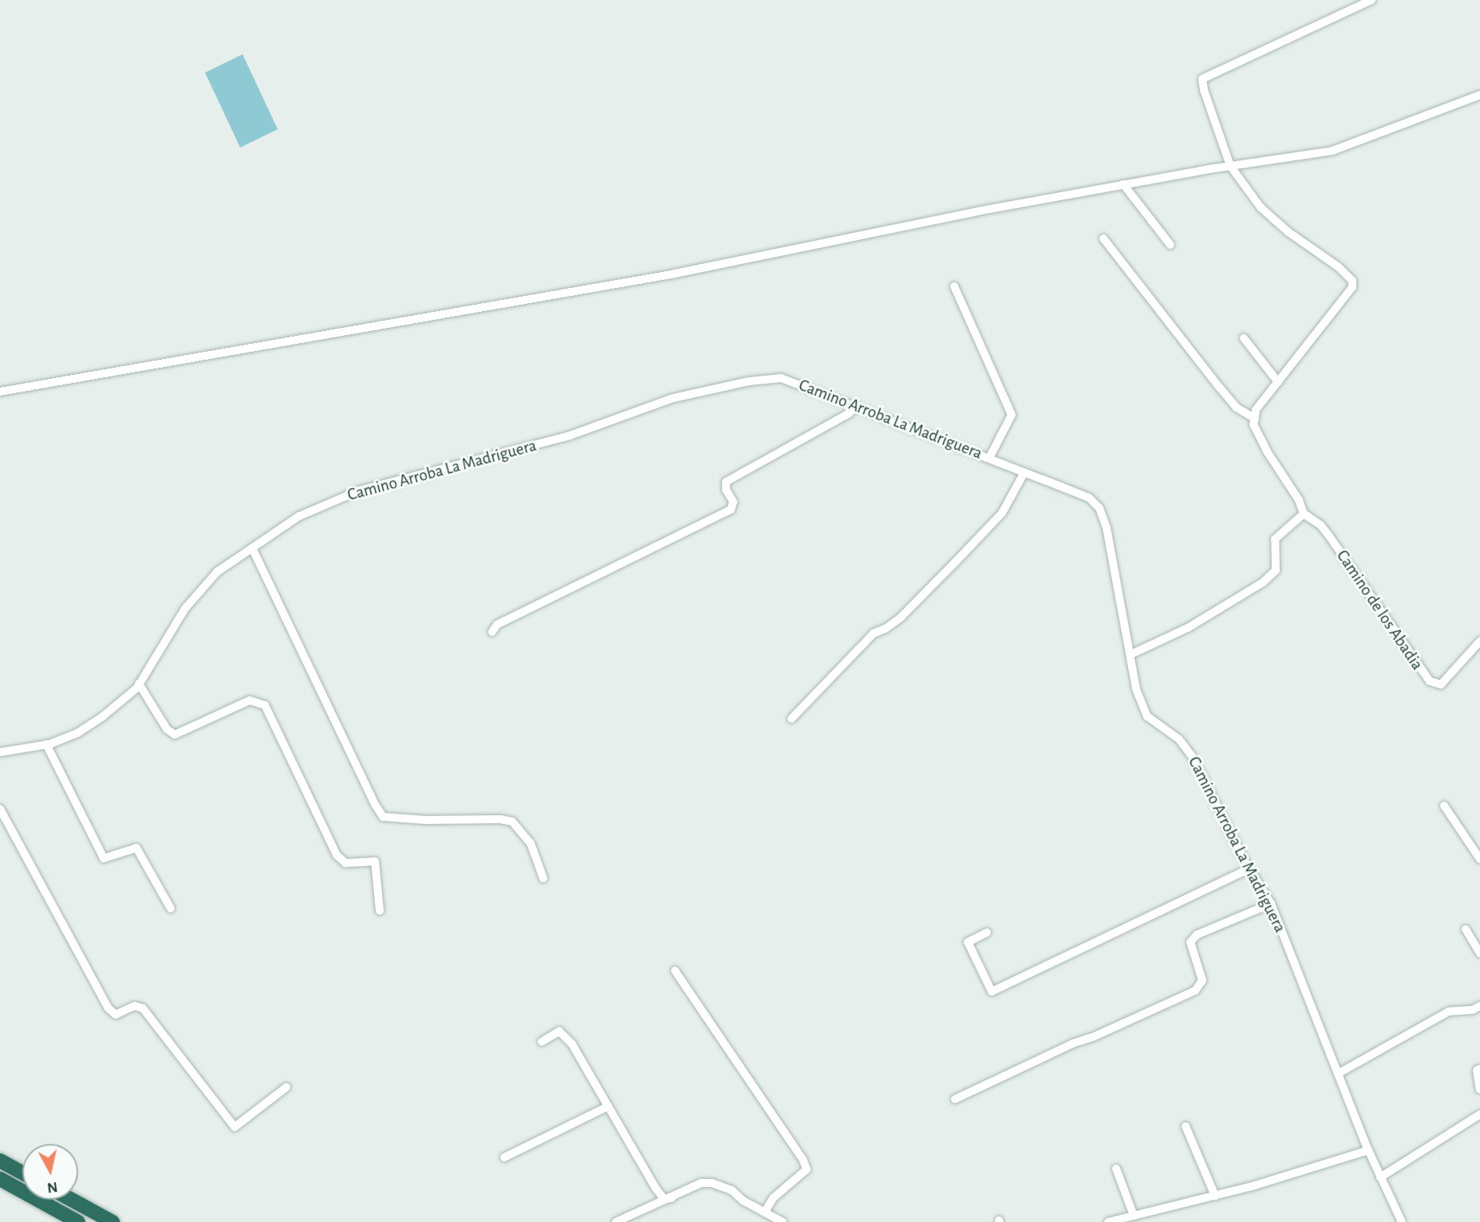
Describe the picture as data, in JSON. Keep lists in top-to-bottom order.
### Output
{
  "streets": {
    "street": ["Camino Arroba La Madriguera", "Camino de los Abadia"]
  },
  "north": "bottom"
}
